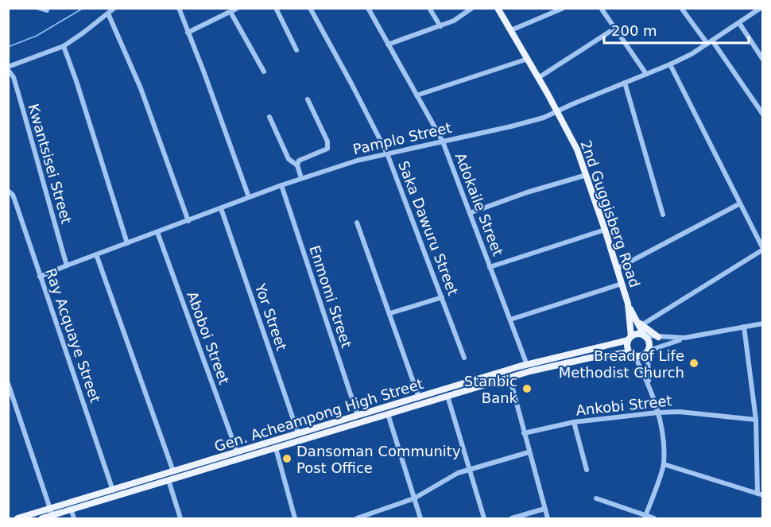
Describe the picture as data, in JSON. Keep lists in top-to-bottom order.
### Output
{
  "streets": {
    "main road": ["2nd Guggisberg Road", "Gen. Acheampong High Street"],
    "street": [
      "Pamplo Street",
      "Kwantsisei Street",
      "Adokaile Street",
      "Saka Dawuru Street",
      "Enmomi Street",
      "Yor Street",
      "Ray Acquaye Street",
      "Aboboi Street",
      "Ankobi Street"
    ]
  },
  "crossings": [
    ["Pamplo Street", "Kwantsisei Street"],
    ["Pamplo Street", "Adokaile Street"],
    ["Pamplo Street", "2nd Guggisberg Road"],
    ["Pamplo Street", "Saka Dawuru Street"],
    ["Pamplo Street", "Enmomi Street"],
    ["Pamplo Street", "Yor Street"],
    ["Pamplo Street", "Ray Acquaye Street"],
    ["Pamplo Street", "Aboboi Street"],
    ["Adokaile Street", "Gen. Acheampong High Street"],
    ["2nd Guggisberg Road", "Gen. Acheampong High Street"],
    ["Enmomi Street", "Gen. Acheampong High Street"],
    ["Yor Street", "Gen. Acheampong High Street"],
    ["Ray Acquaye Street", "Gen. Acheampong High Street"],
    ["Aboboi Street", "Gen. Acheampong High Street"]
  ],
  "places": ["Bread of Life Methodist Church", "Stanbic Bank", "Dansoman Community Post Office"],
  "scale_bar": "200 m"
}
